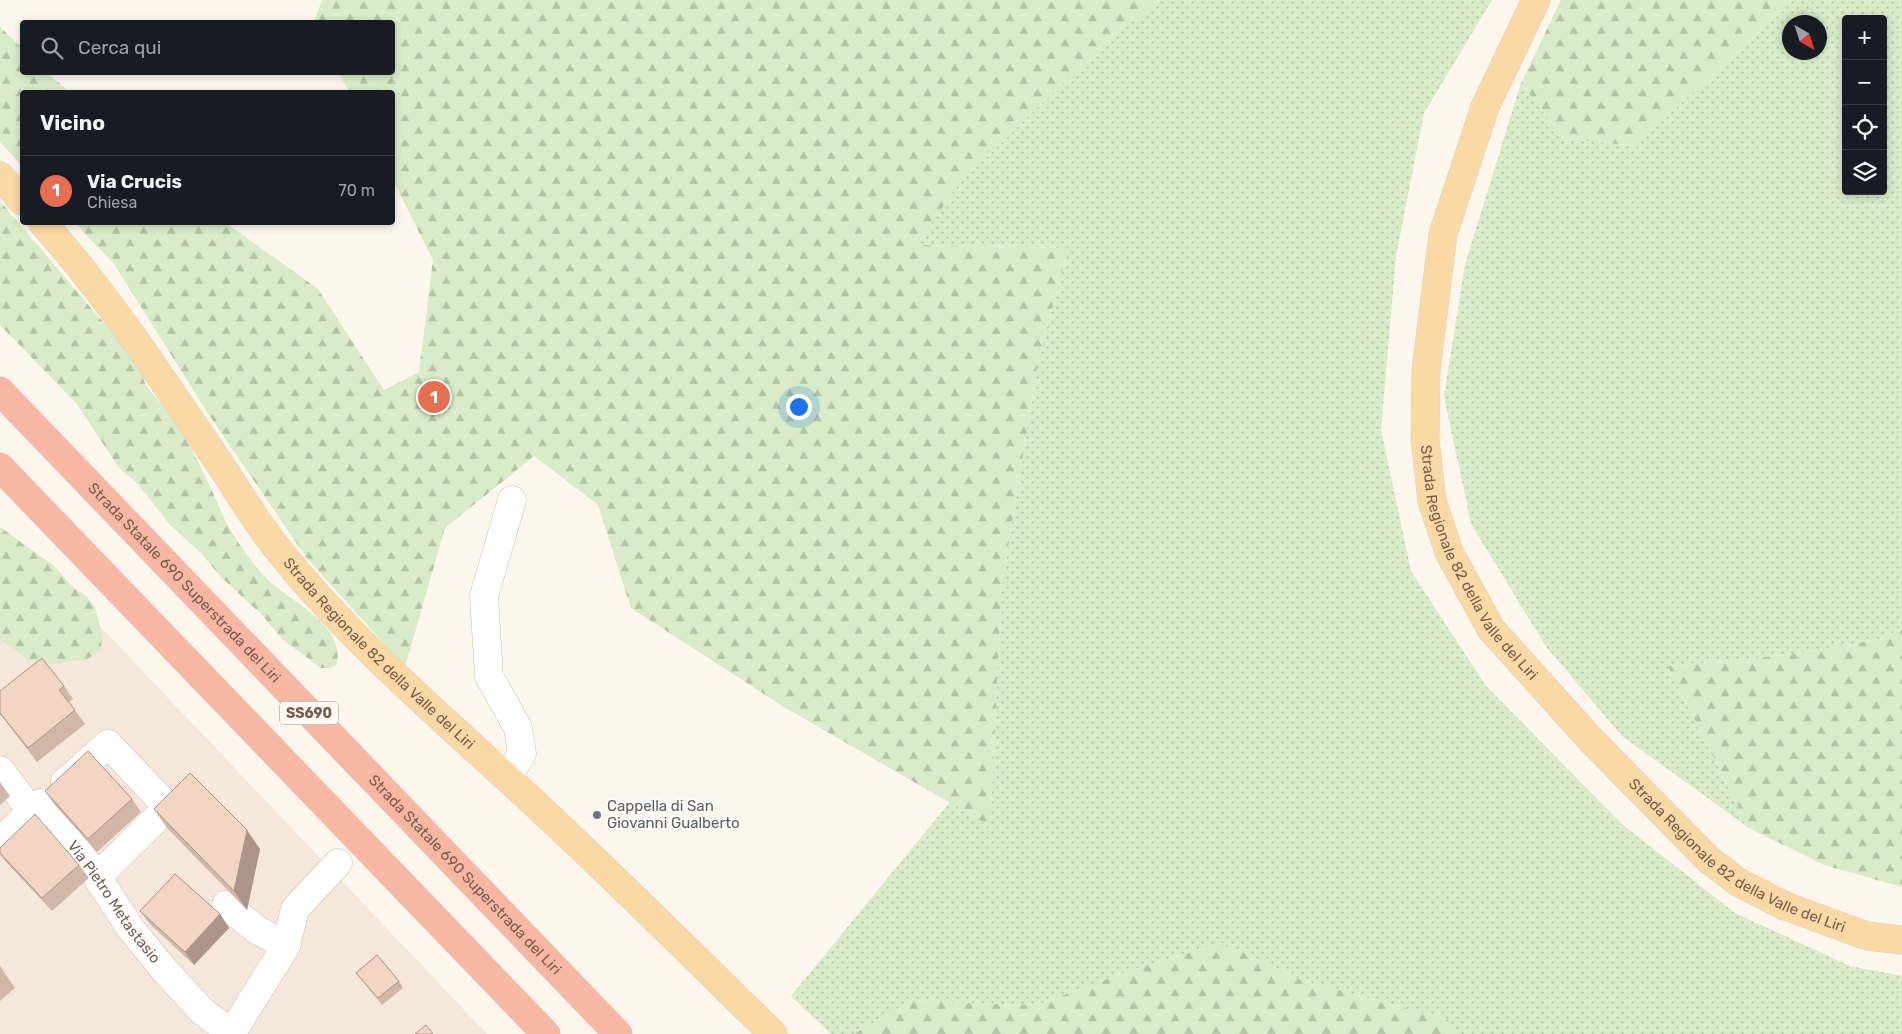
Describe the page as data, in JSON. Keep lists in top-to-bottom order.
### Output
{
  "streets": {
    "highway": ["Strada Statale 690 Superstrada del Liri", "SS690"],
    "main road": ["Strada Regionale 82 della Valle del Liri"],
    "street": ["Via Pietro Metastasio"]
  },
  "places": ["Cappella di San Giovanni Gualberto"],
  "north": "bottom right",
  "page": {
    "map_buttons": ["+", "−"],
    "search": "Cerca qui",
    "heading": "Vicino",
    "list": [
      {
        "mark": "1",
        "name": "Via Crucis",
        "note": "Chiesa",
        "value": "70 m"
      }
    ],
    "pins": "1"
  }
}
